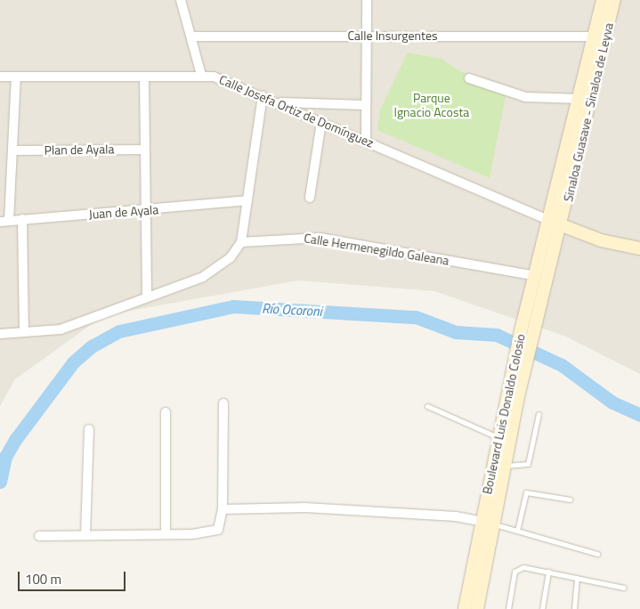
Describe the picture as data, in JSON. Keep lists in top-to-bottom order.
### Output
{
  "streets": {
    "main road": ["Sinaloa Guasave - Sinaloa de Leyva", "Boulevard Luis Donaldo Colosio"],
    "street": [
      "Calle Insurgentes",
      "Calle Josefa Ortiz de Domínguez",
      "Plan de Ayala",
      "Juan de Ayala",
      "Calle Hermenegildo Galeana"
    ]
  },
  "crossings": [
    ["Calle Insurgentes", "Sinaloa Guasave - Sinaloa de Leyva"],
    ["Calle Josefa Ortiz de Domínguez", "Sinaloa Guasave - Sinaloa de Leyva"],
    ["Calle Josefa Ortiz de Domínguez", "Boulevard Luis Donaldo Colosio"],
    ["Sinaloa Guasave - Sinaloa de Leyva", "Boulevard Luis Donaldo Colosio"],
    ["Calle Hermenegildo Galeana", "Boulevard Luis Donaldo Colosio"]
  ],
  "water": ["Río Ocoroni"],
  "parks": ["Parque Ignacio Acosta"],
  "scale_bar": "100 m"
}
